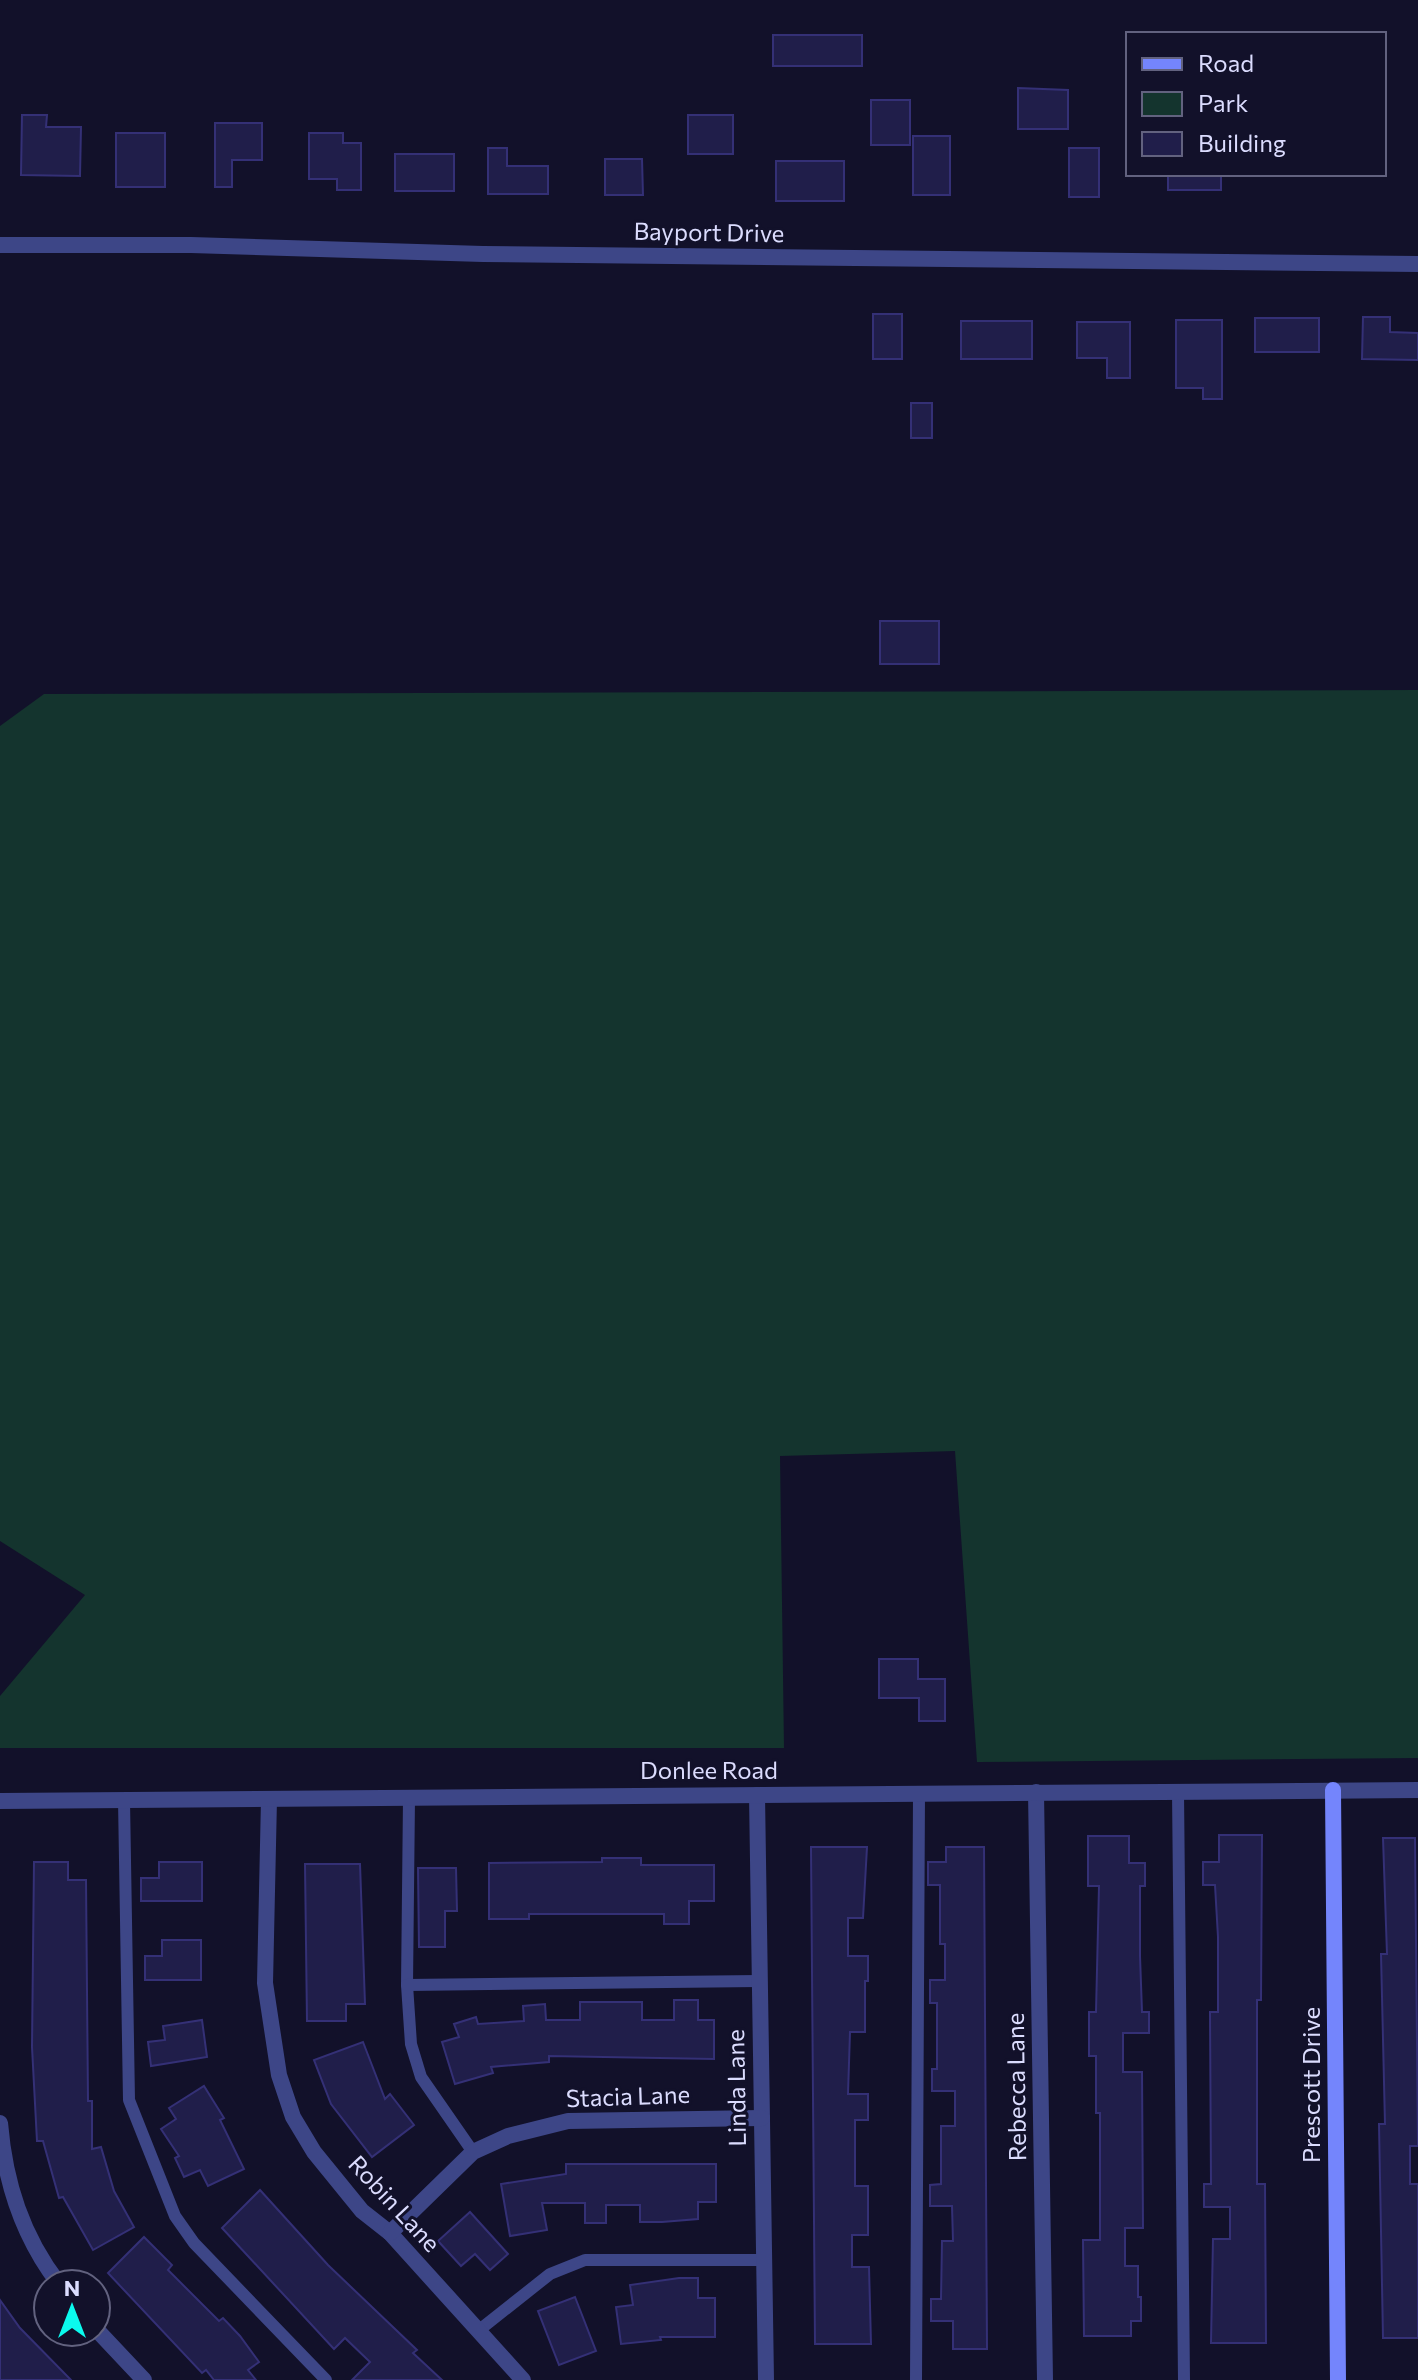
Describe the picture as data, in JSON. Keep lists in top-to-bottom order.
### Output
{
  "streets": {
    "street": [
      "Bayport Drive",
      "Donlee Road",
      "Prescott Drive",
      "Rebecca Lane",
      "Linda Lane",
      "Stacia Lane",
      "Robin Lane"
    ]
  },
  "crossings": [
    ["Donlee Road", "Prescott Drive"],
    ["Donlee Road", "Rebecca Lane"],
    ["Donlee Road", "Linda Lane"],
    ["Donlee Road", "Robin Lane"],
    ["Linda Lane", "Stacia Lane"],
    ["Stacia Lane", "Robin Lane"]
  ],
  "legend": ["Road", "Park", "Building"],
  "north": "top"
}
